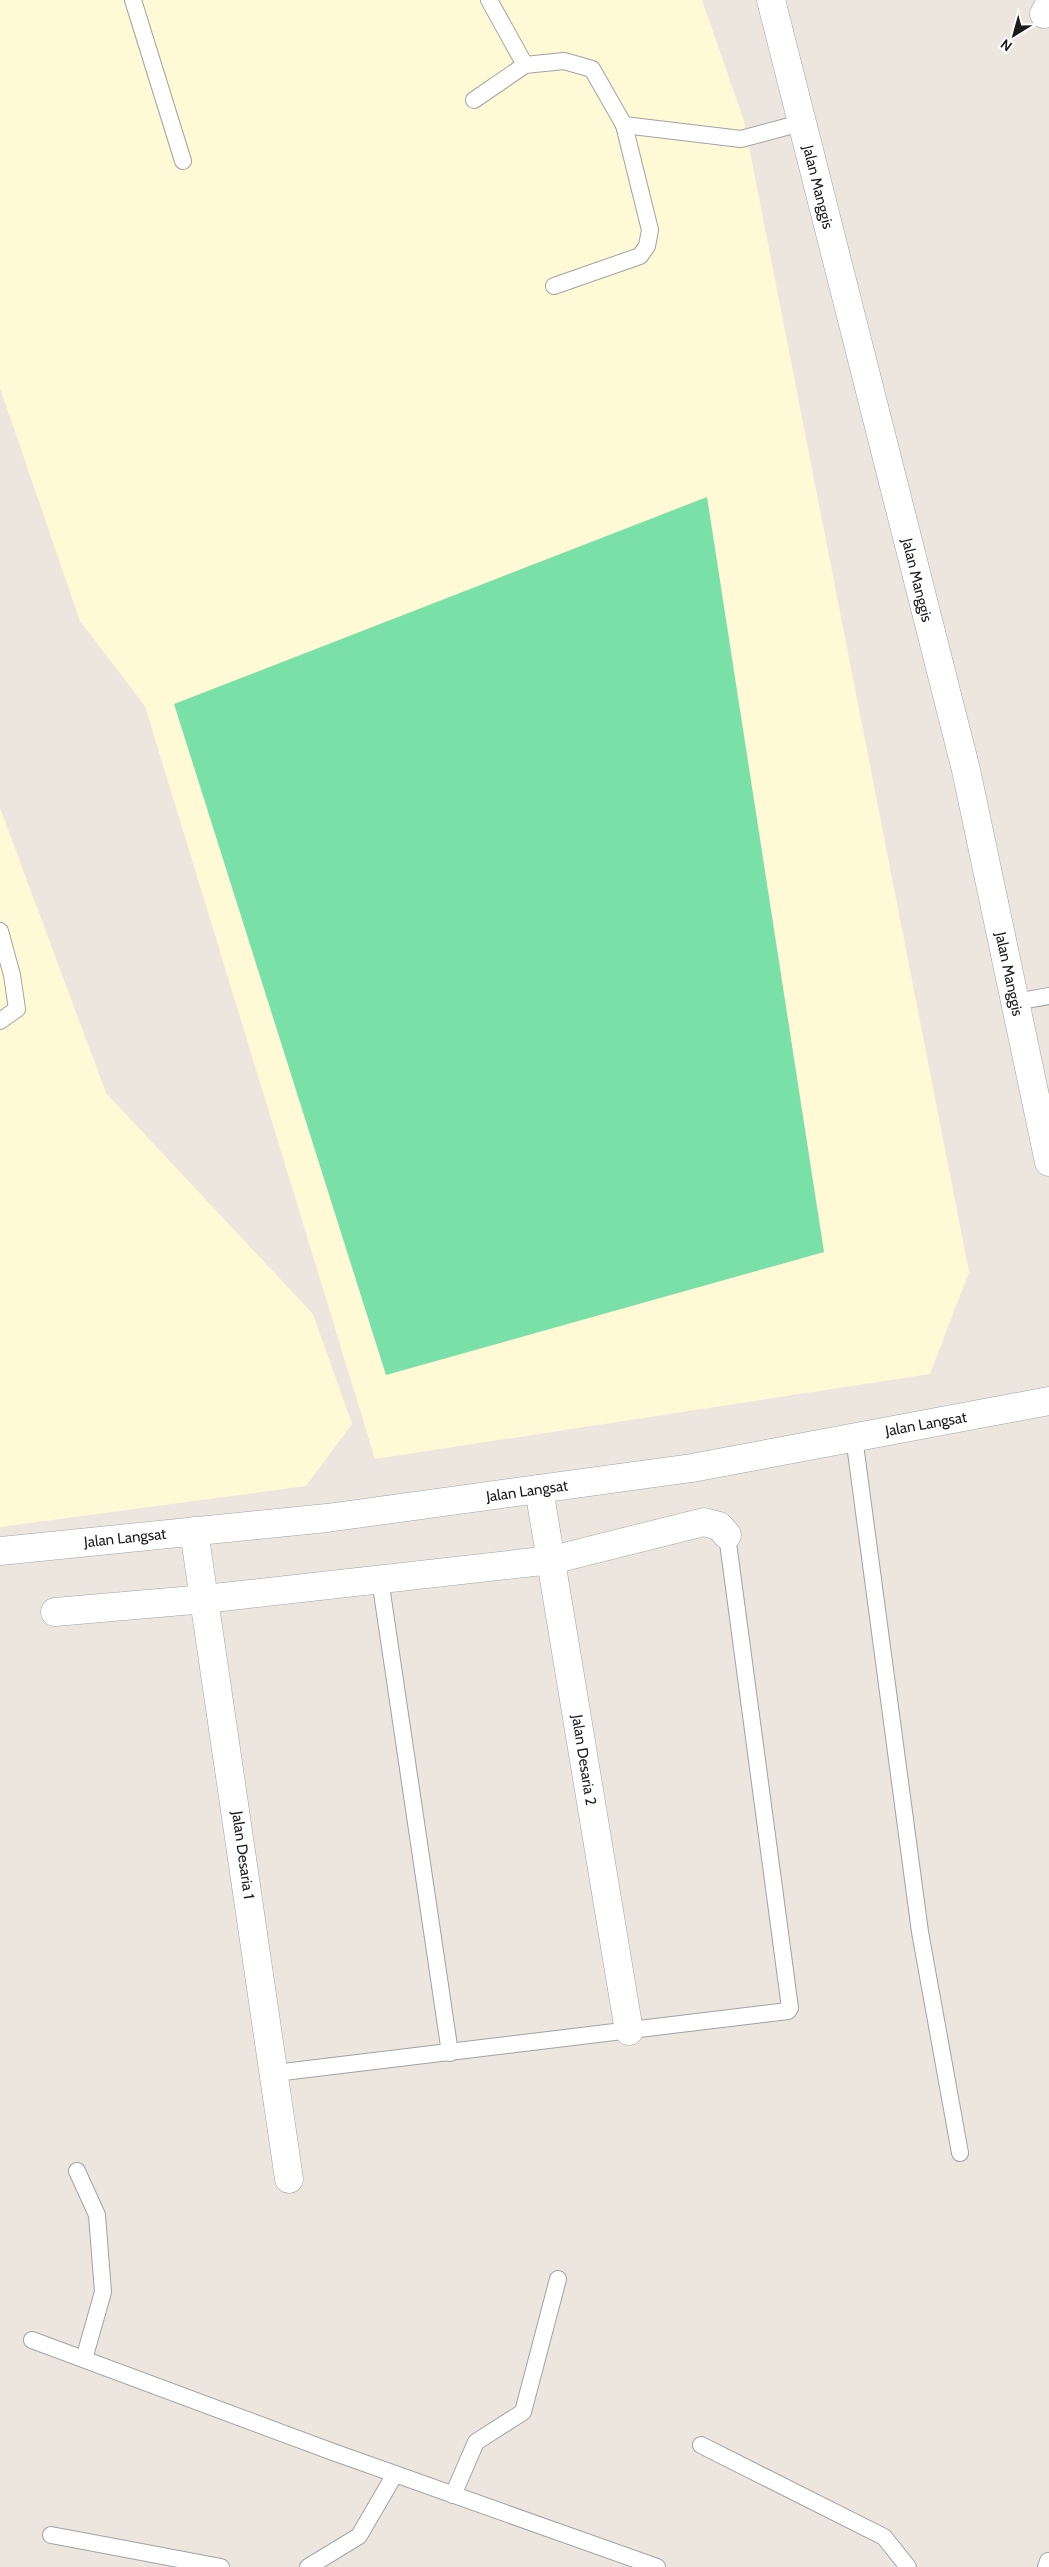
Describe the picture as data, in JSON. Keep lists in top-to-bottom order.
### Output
{
  "streets": {
    "street": [
      "Jalan Manggis",
      "Jalan Langsat",
      "Jalan Desaria 2",
      "Jalan Desaria 1"
    ]
  },
  "crossings": [
    ["Jalan Langsat", "Jalan Desaria 2"],
    ["Jalan Langsat", "Jalan Desaria 1"]
  ],
  "north": "bottom left"
}
